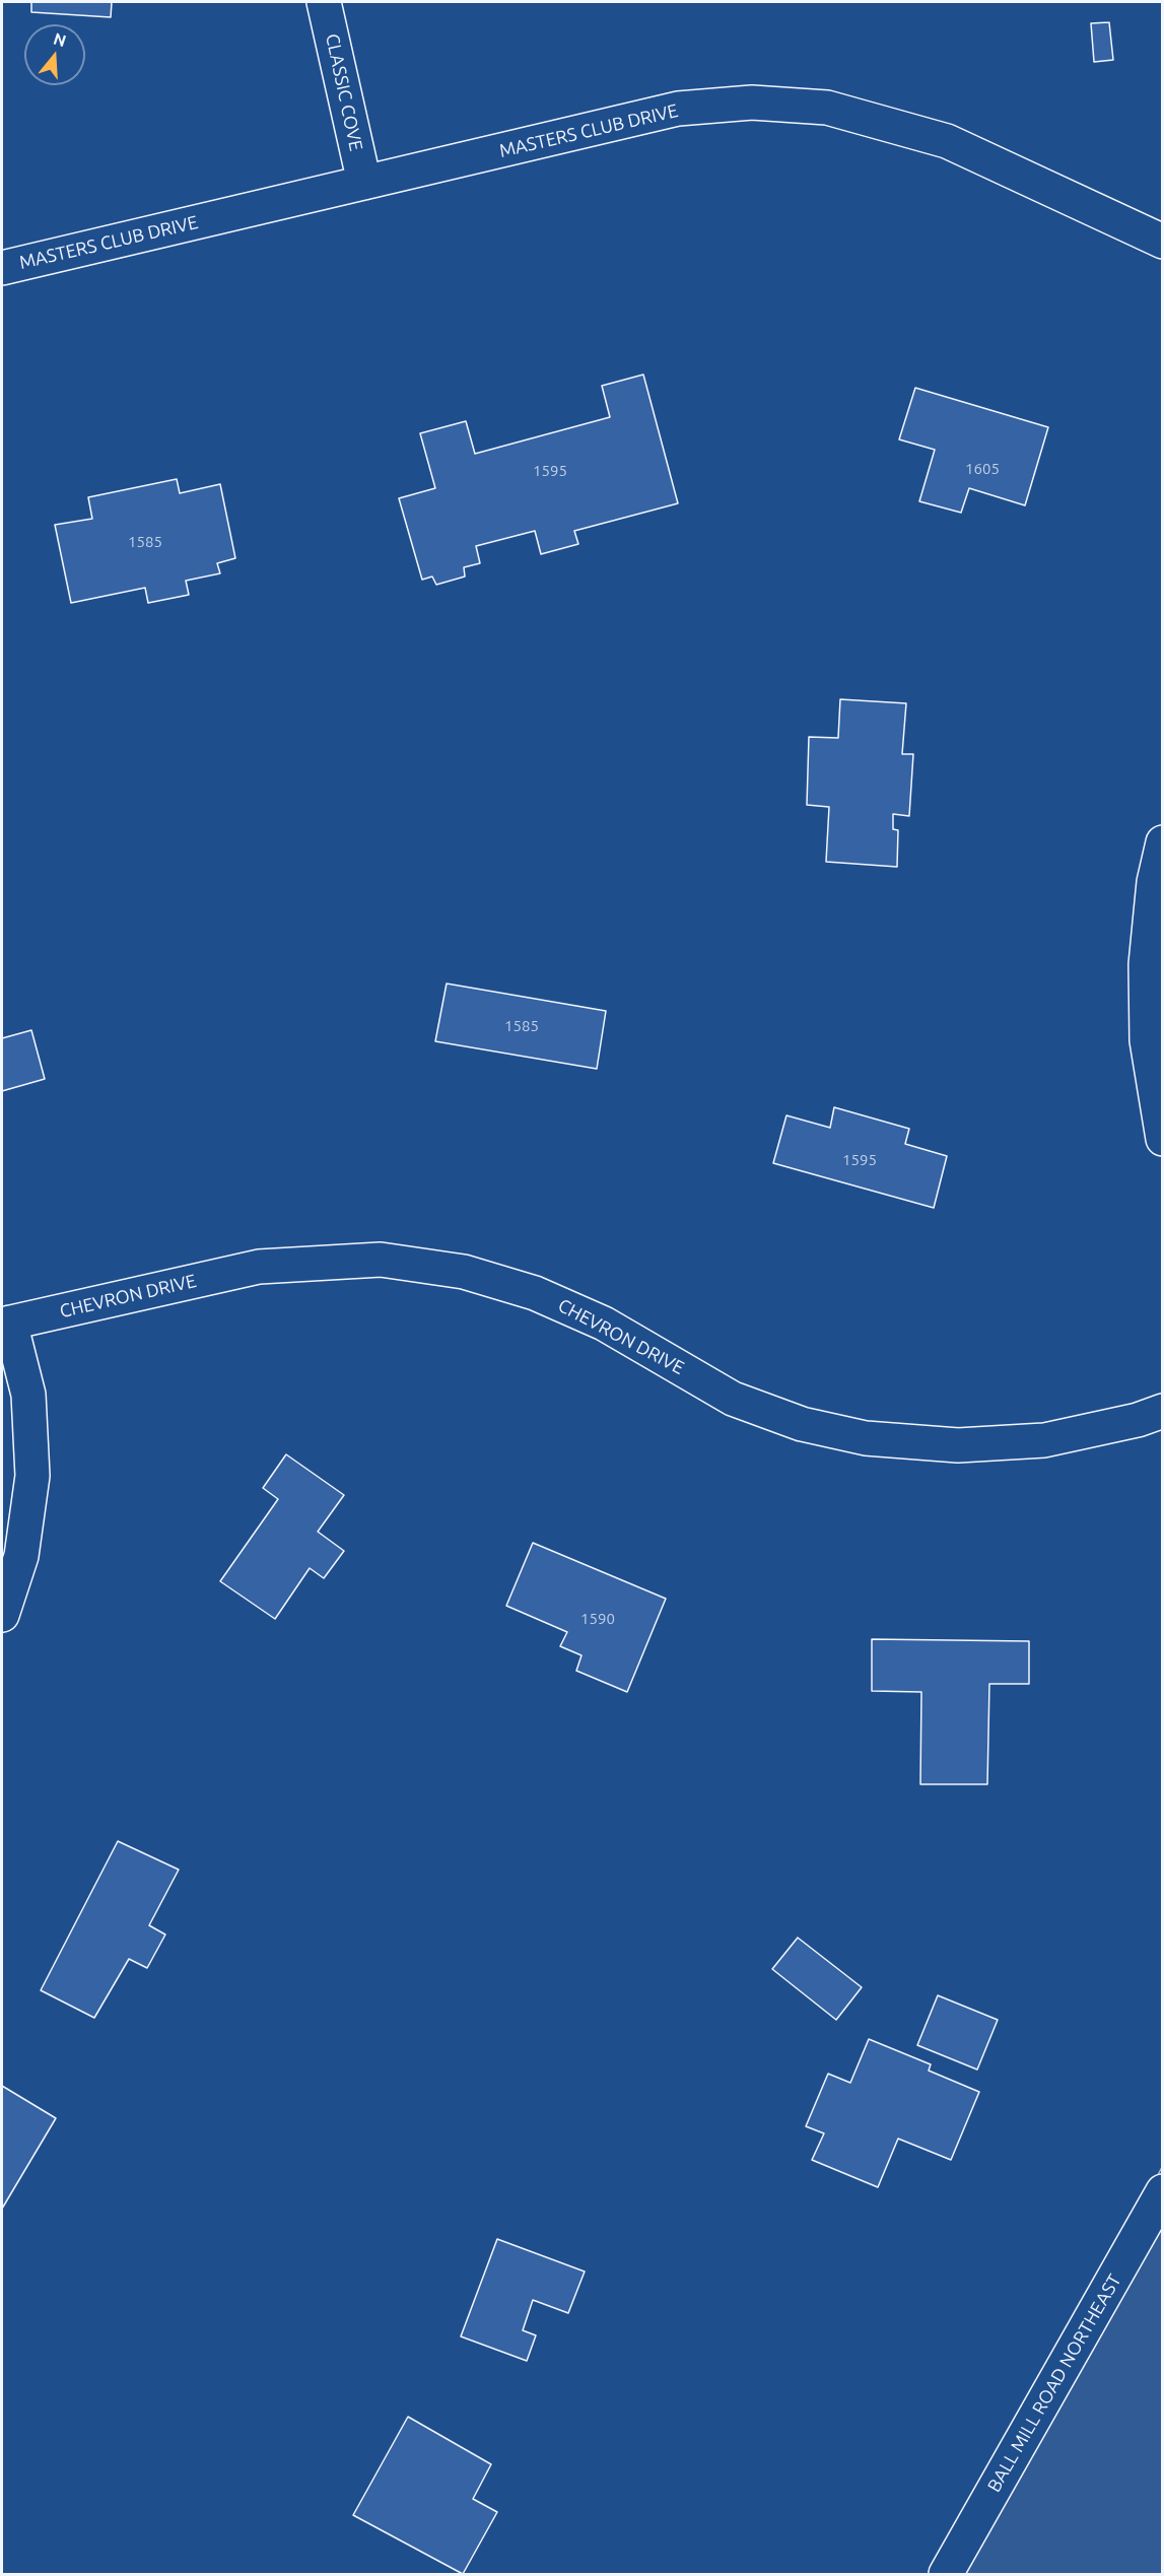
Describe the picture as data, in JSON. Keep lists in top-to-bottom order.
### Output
{
  "streets": {
    "street": [
      "CLASSIC COVE",
      "MASTERS CLUB DRIVE",
      "CHEVRON DRIVE",
      "BALL MILL ROAD NORTHEAST"
    ]
  },
  "crossings": [
    ["CLASSIC COVE", "MASTERS CLUB DRIVE"]
  ],
  "house_numbers": [
    "1605",
    "1595",
    "1585",
    "1585",
    "1595",
    "1590"
  ],
  "north": "top"
}
